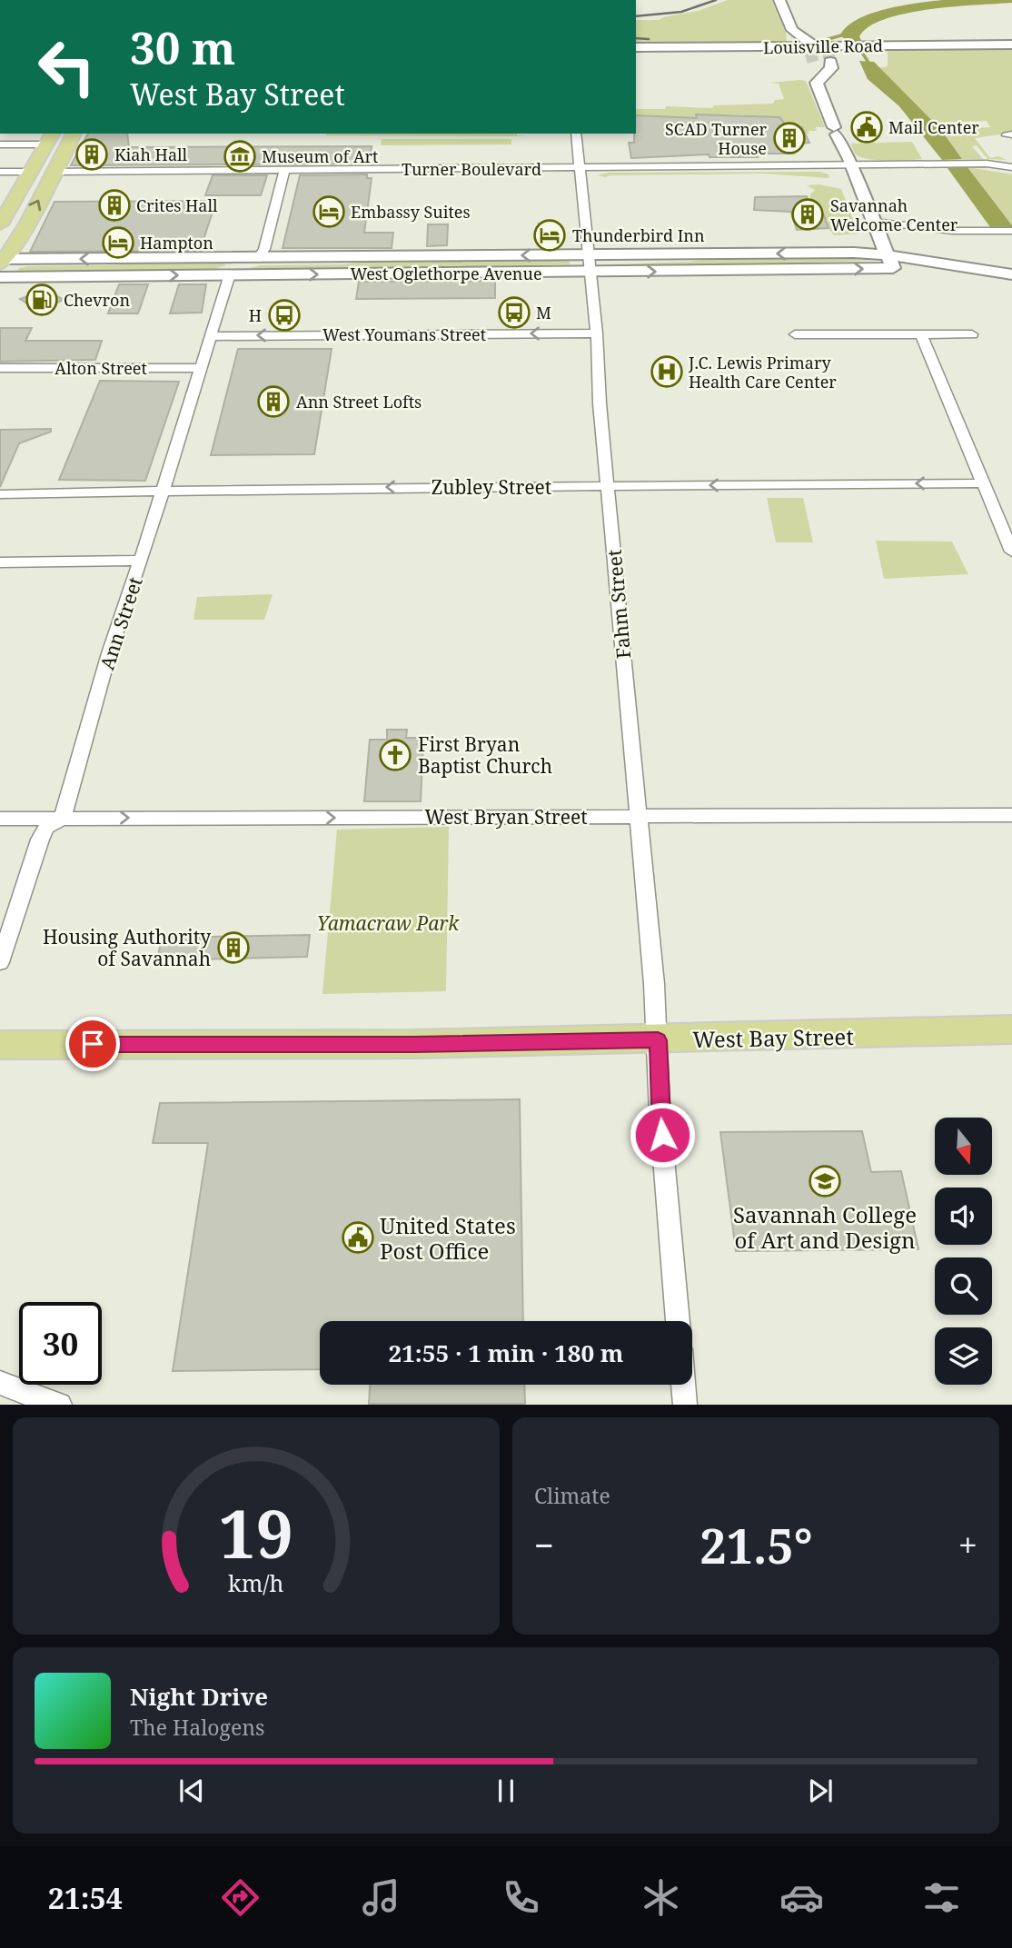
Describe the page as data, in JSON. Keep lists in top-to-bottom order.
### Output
{
  "streets": {
    "main road": ["Louisville Road", "West Oglethorpe Avenue", "West Bay Street"],
    "street": [
      "Turner Boulevard",
      "West Youmans Street",
      "Alton Street",
      "Zubley Street",
      "Fahm Street",
      "Ann Street",
      "West Bryan Street"
    ]
  },
  "crossings": [
    ["Turner Boulevard", "Fahm Street"],
    ["West Oglethorpe Avenue", "Fahm Street"],
    ["West Oglethorpe Avenue", "Ann Street"],
    ["West Youmans Street", "Fahm Street"],
    ["West Youmans Street", "Ann Street"],
    ["Alton Street", "Ann Street"],
    ["Zubley Street", "Fahm Street"],
    ["Zubley Street", "Ann Street"],
    ["Fahm Street", "West Bryan Street"],
    ["Fahm Street", "West Bay Street"],
    ["Ann Street", "West Bryan Street"]
  ],
  "one_way": ["West Youmans Street", "Zubley Street", "West Bryan Street"],
  "parks": ["Yamacraw Park"],
  "places": {
    "public building": ["Mail Center", "United States Post Office"],
    "building": [
      "SCAD Turner House",
      "Kiah Hall",
      "Crites Hall",
      "Savannah Welcome Center",
      "Ann Street Lofts",
      "Housing Authority of Savannah"
    ],
    "museum": ["Museum of Art"],
    "hotel": ["Embassy Suites", "Thunderbird Inn", "Hampton"],
    "fuel station": ["Chevron"],
    "bus stop": ["M", "H"],
    "hospital": ["J.C. Lewis Primary Health Care Center"],
    "church": ["First Bryan Baptist Church"],
    "school or university": ["Savannah College of Art and Design"]
  },
  "north": "bottom",
  "page": {
    "turn": ["30 m", "West Bay Street"],
    "limit": "30",
    "trip": "21:55 · 1 min · 180 m",
    "tile": "Climate",
    "heat": ["−", "21.5°", "+"],
    "song": ["Night Drive", "The Halogens"],
    "tabs": "21:54",
    "gauge": ["19", "km/h"]
  }
}
